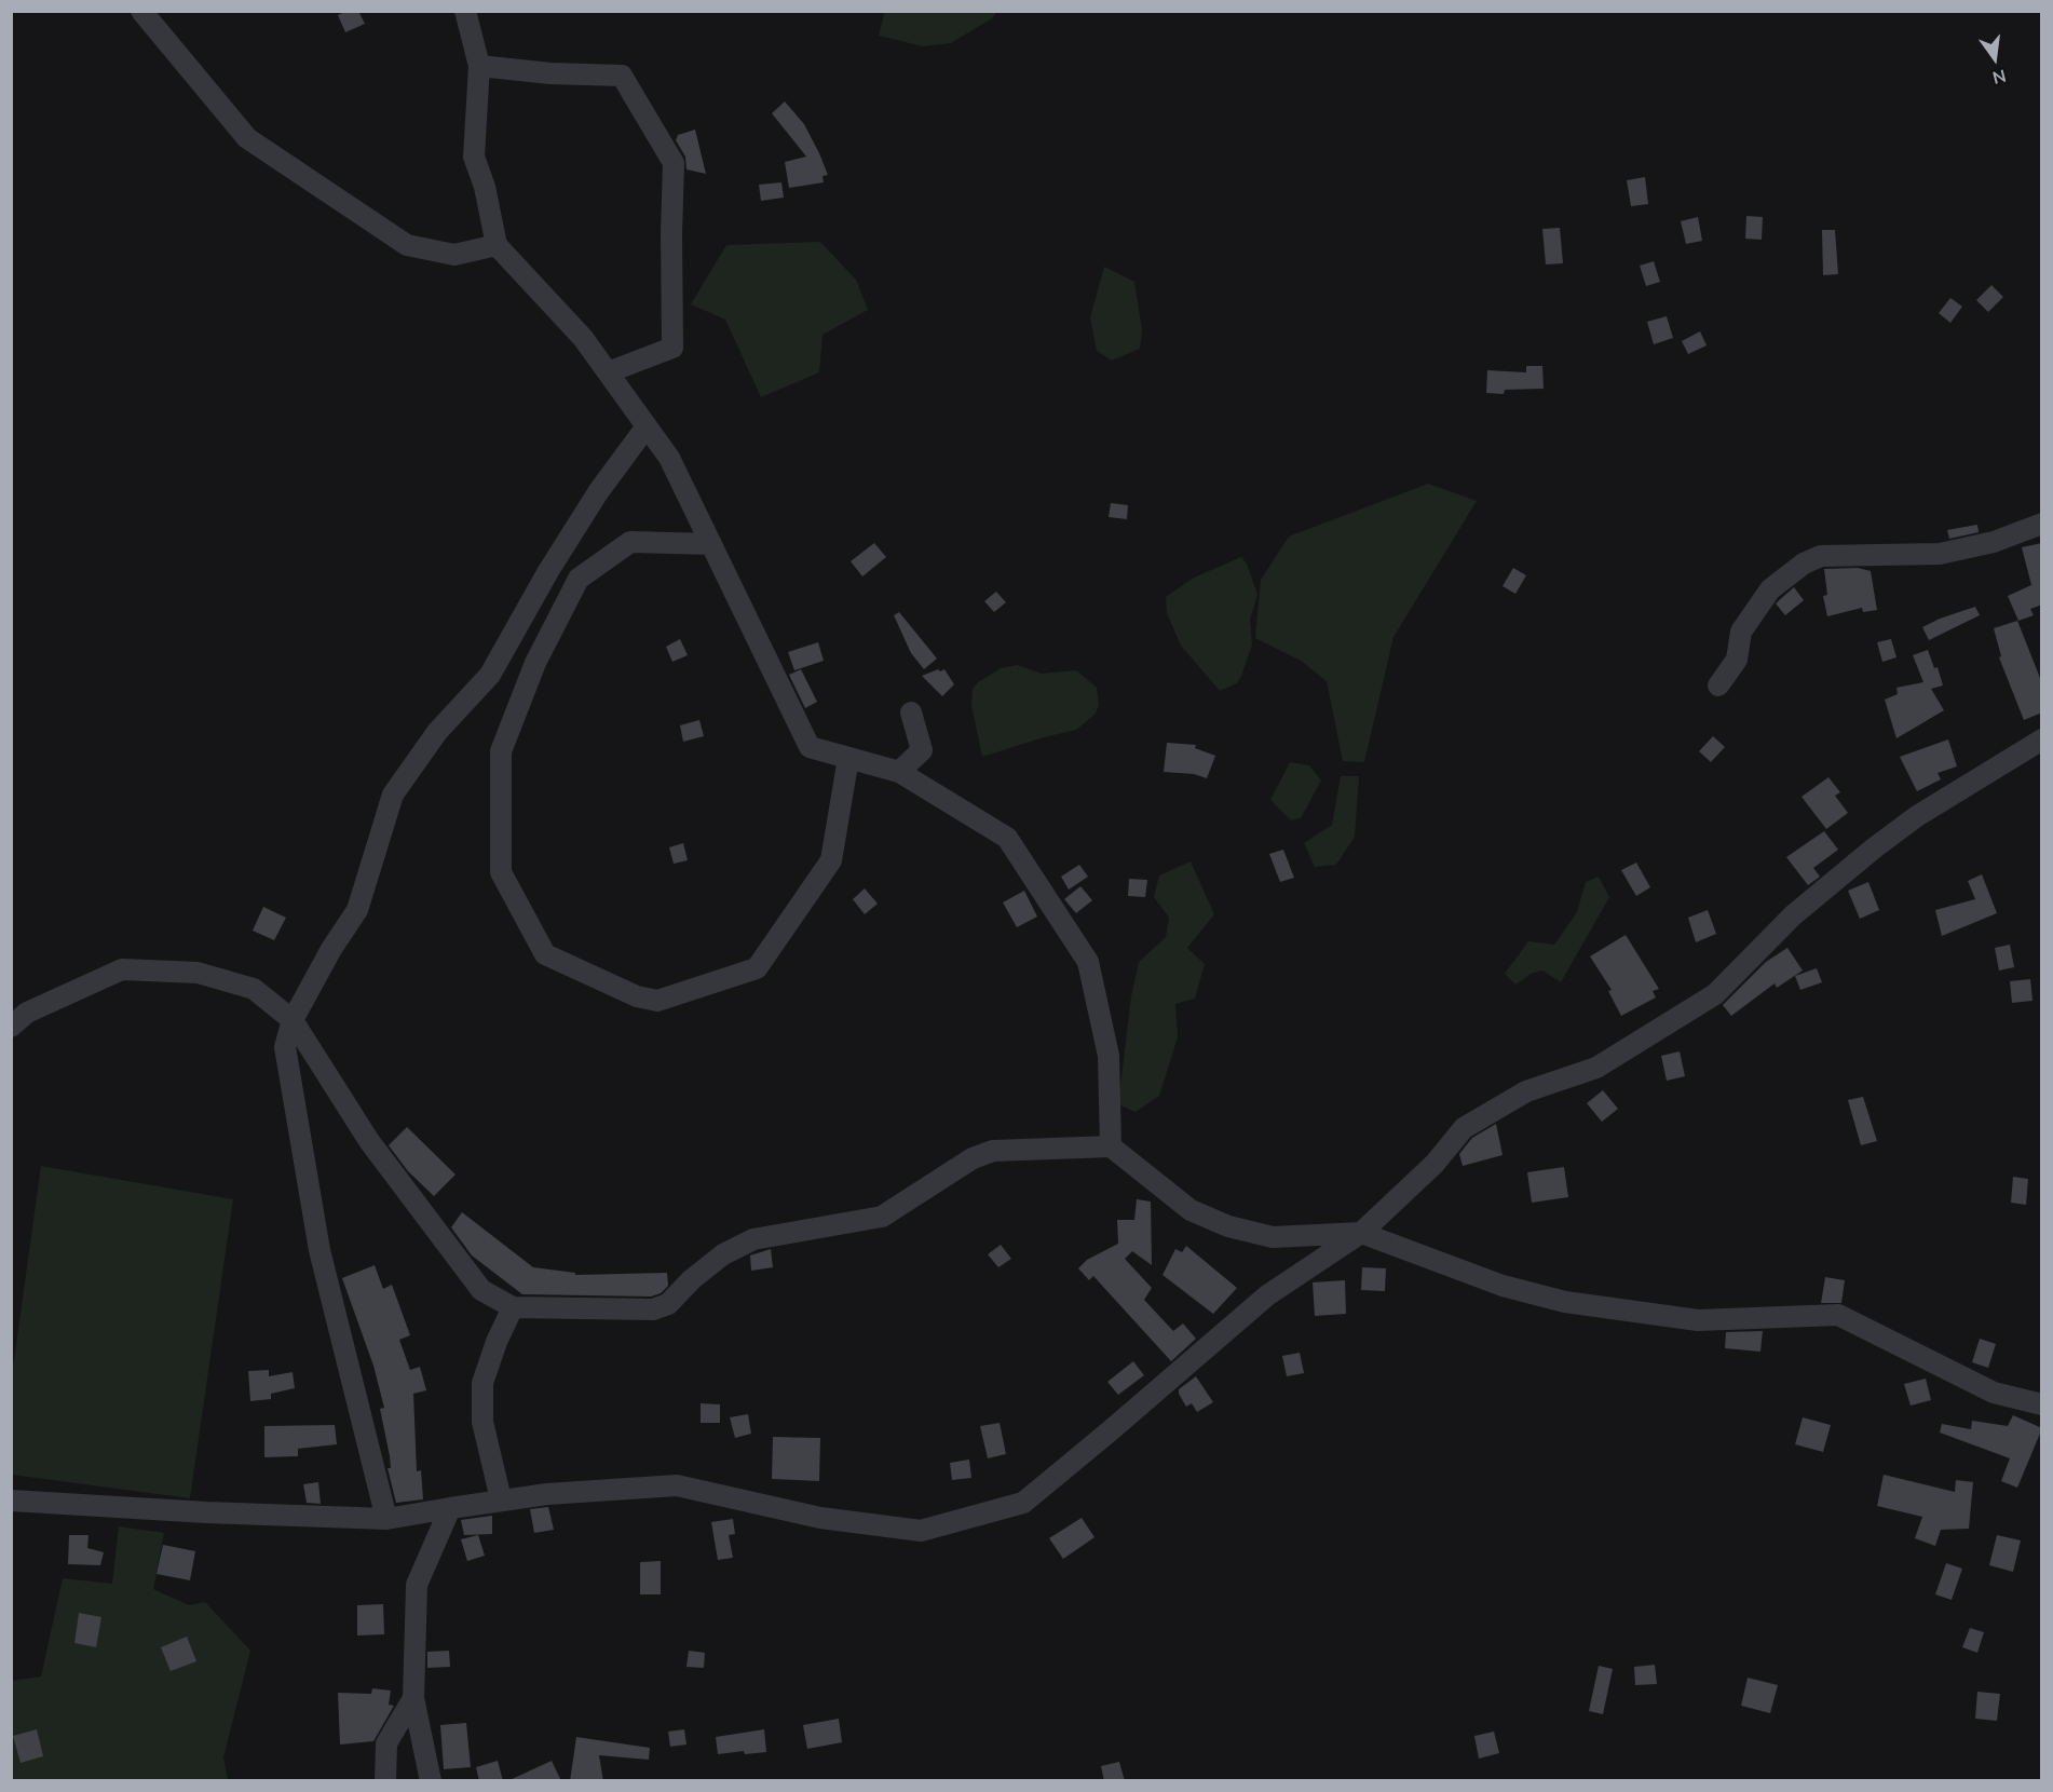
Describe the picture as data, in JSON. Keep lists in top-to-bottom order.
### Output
{
  "north": "bottom"
}
